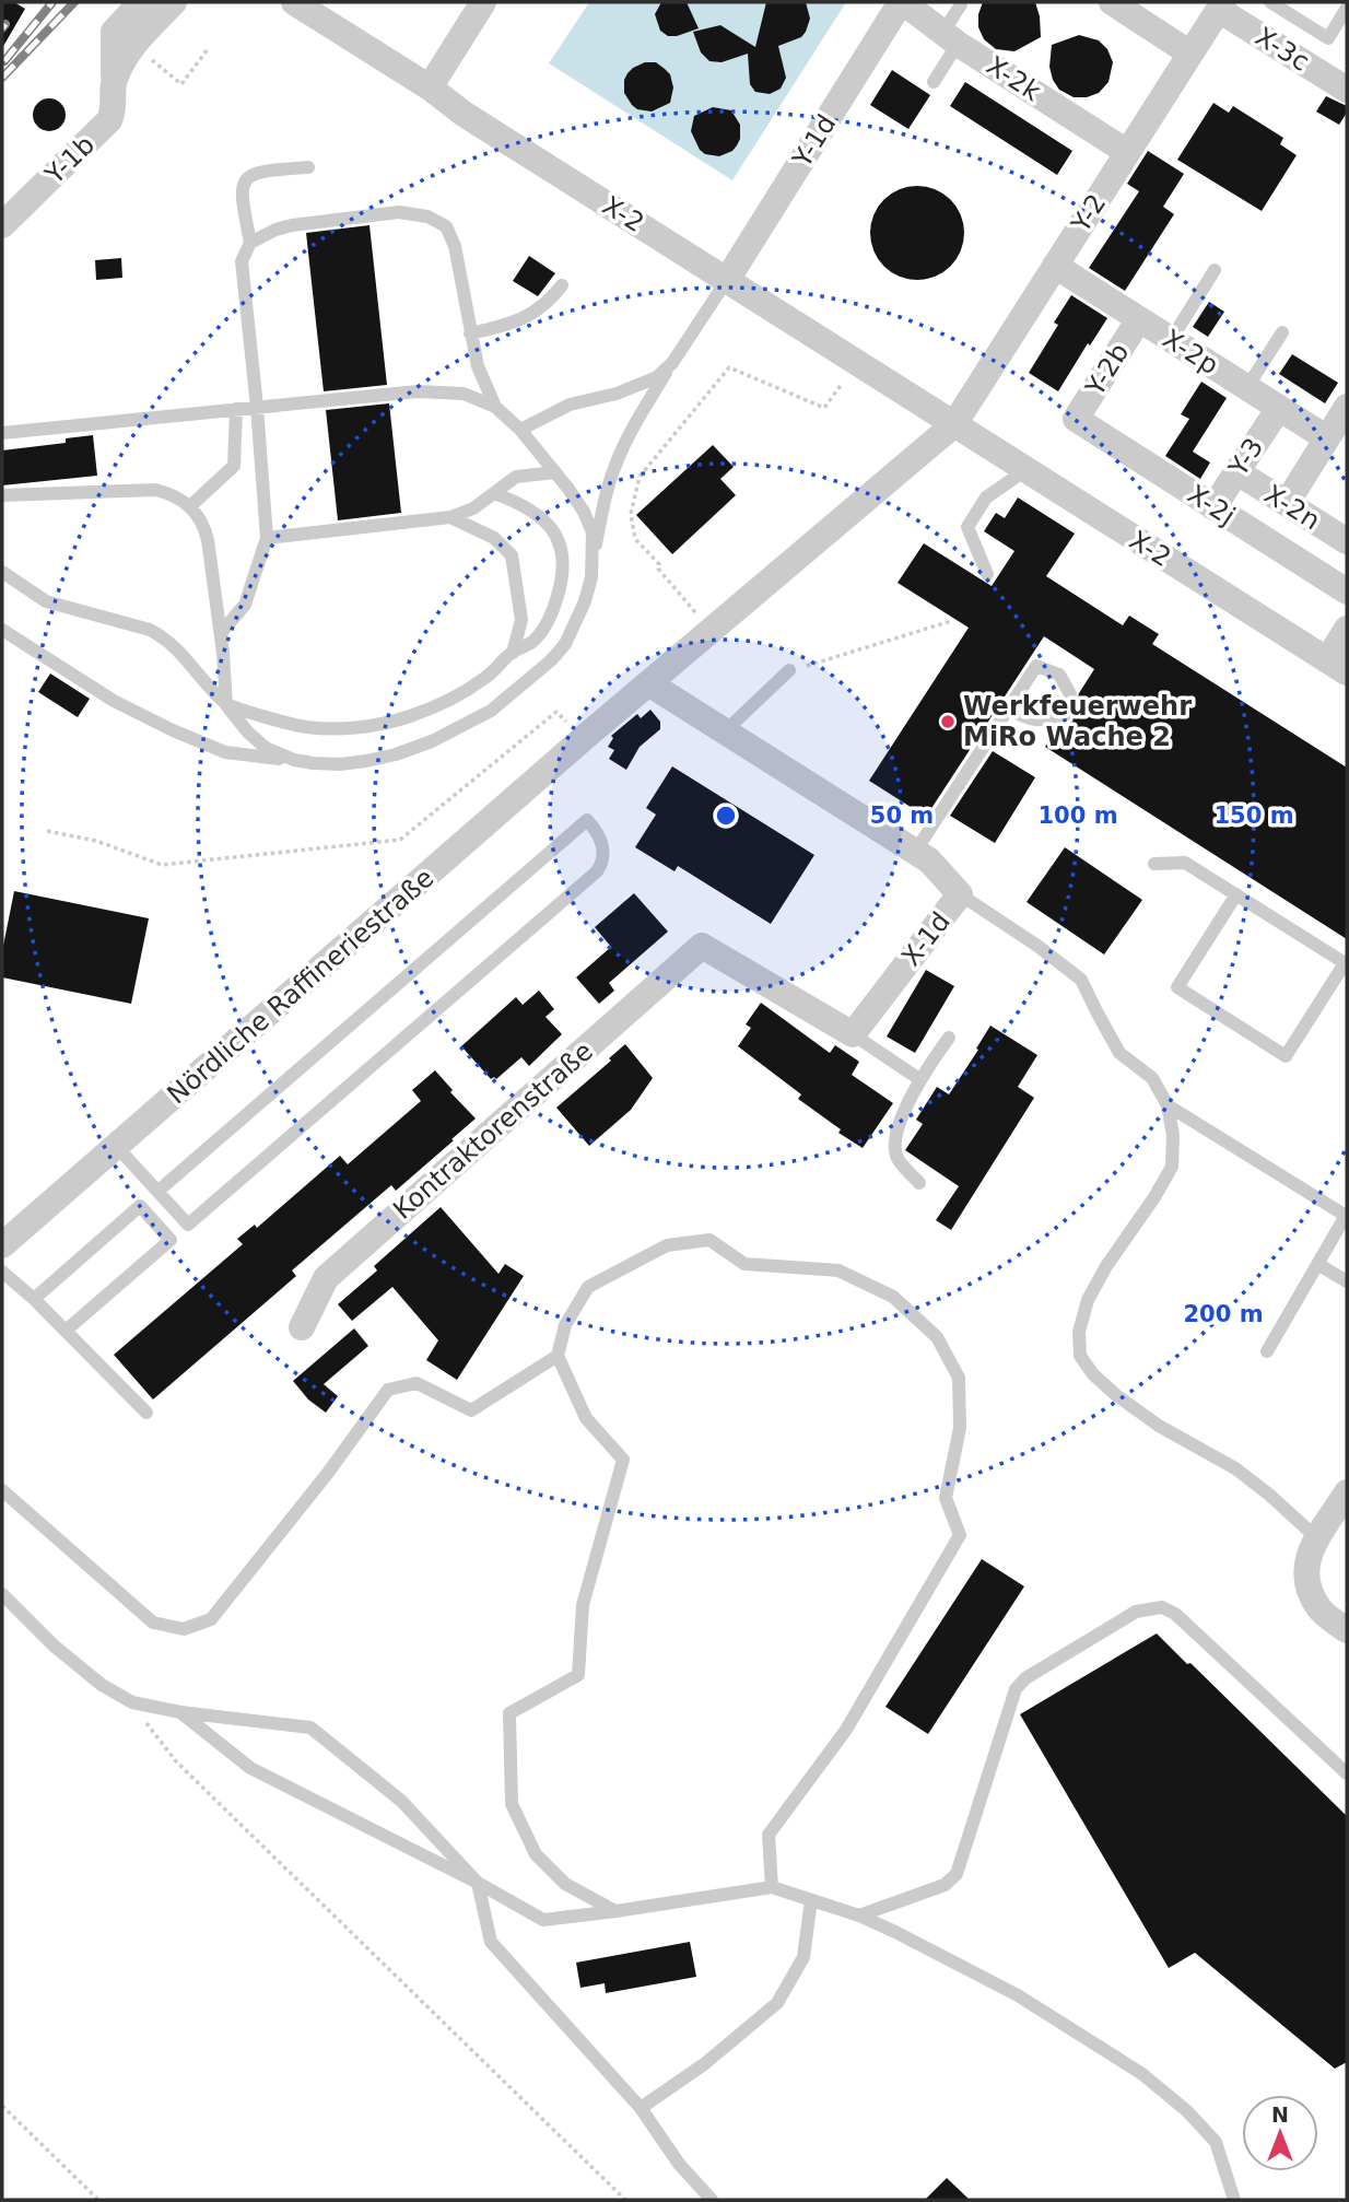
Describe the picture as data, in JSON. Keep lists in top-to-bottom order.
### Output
{
  "streets": {
    "street": [
      "X-3c",
      "X-2k",
      "Y-1d",
      "Y-1b",
      "Y-2",
      "X-2",
      "X-2p",
      "Y-2b",
      "Y-3",
      "X-2j",
      "X-2n",
      "X-1d",
      "Nördliche Raffineriestraße",
      "Kontraktorenstraße"
    ]
  },
  "crossings": [
    ["X-3c", "Y-2"],
    ["X-2k", "Y-1d"],
    ["X-2k", "Y-2"],
    ["Y-1d", "X-2"],
    ["Y-2", "X-2"],
    ["Y-2", "X-2p"],
    ["X-2p", "Y-2b"],
    ["X-2p", "Y-3"],
    ["Y-2b", "X-2j"],
    ["Y-3", "X-2j"],
    ["Y-3", "X-2n"],
    ["X-1d", "Kontraktorenstraße"]
  ],
  "places": ["Werkfeuerwehr MiRo Wache 2"],
  "north": "top",
  "rings": [
    "50 m",
    "100 m",
    "150 m",
    "200 m"
  ]
}
